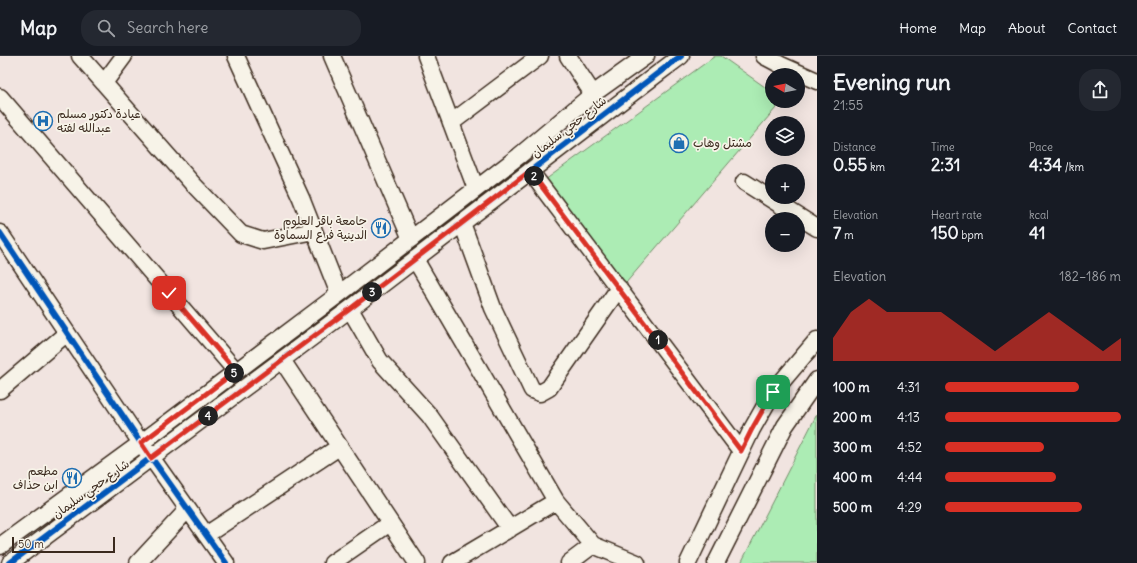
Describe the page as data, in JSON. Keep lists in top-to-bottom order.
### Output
{
  "streets": {
    "street": ["شارع حجي سليمان"]
  },
  "places": {
    "hospital": ["عيادة دكتور مسلم عبدالله لفته"],
    "shop": ["مشتل وهاب"],
    "restaurant": ["جامعة باقر العلوم الدينية فرع السماوة", "مطعم ابن حذاف"]
  },
  "scale_bar": "50 m",
  "north": "left",
  "page": {
    "header": "Map",
    "search": "Search here",
    "nav": [
      "Home",
      "Map",
      "About",
      "Contact"
    ],
    "heading": ["Evening run", "21:55"],
    "map_buttons": ["+", "−"],
    "stats": [
      ["Distance", "0.55 km"],
      ["Time", "2:31"],
      ["Pace", "4:34 /km"],
      ["Elevation", "7 m"],
      ["Heart rate", "150 bpm"],
      ["kcal", "41"]
    ],
    "pins": [
      "2",
      "3",
      "1",
      "5",
      "4"
    ],
    "chart": ["Elevation", "182–186 m"],
    "list": [
      {
        "name": "100 m",
        "note": "4:31"
      },
      {
        "name": "200 m",
        "note": "4:13"
      },
      {
        "name": "300 m",
        "note": "4:52"
      },
      {
        "name": "400 m",
        "note": "4:44"
      },
      {
        "name": "500 m",
        "note": "4:29"
      }
    ],
    "scale": "50 m"
  }
}
